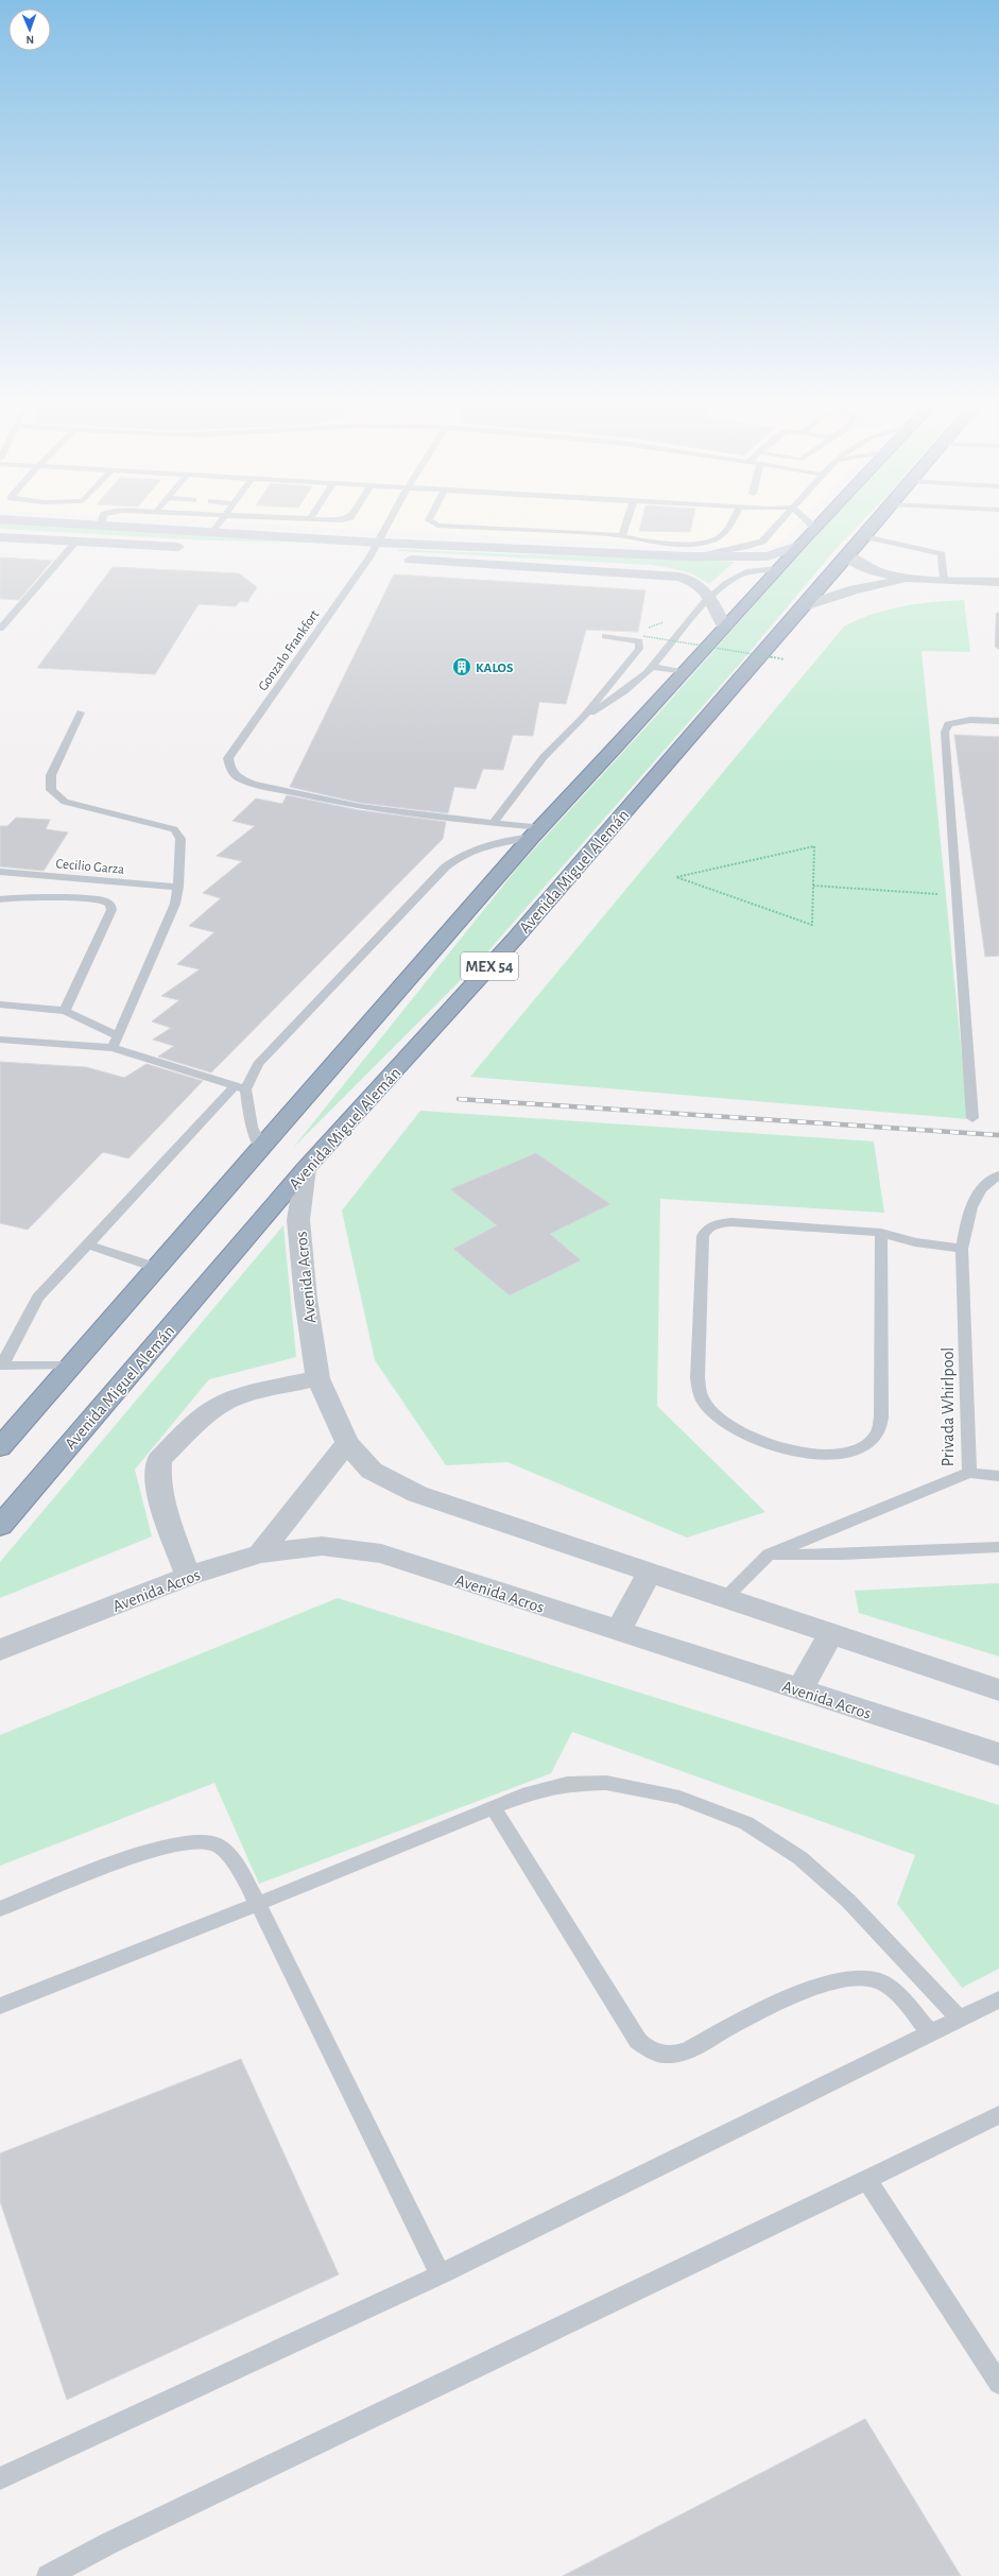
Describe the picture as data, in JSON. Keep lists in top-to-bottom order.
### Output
{
  "streets": {
    "highway": ["Avenida Miguel Alemán", "MEX 54"],
    "street": ["Avenida Acros"],
    "lane": ["Gonzalo Frankfort", "Cecilio Garza", "Privada Whirlpool"]
  },
  "crossings": [
    ["Avenida Miguel Alemán", "Avenida Acros"],
    ["Avenida Acros", "Privada Whirlpool"]
  ],
  "places": {
    "building": ["KALOS"]
  },
  "north": "bottom"
}
